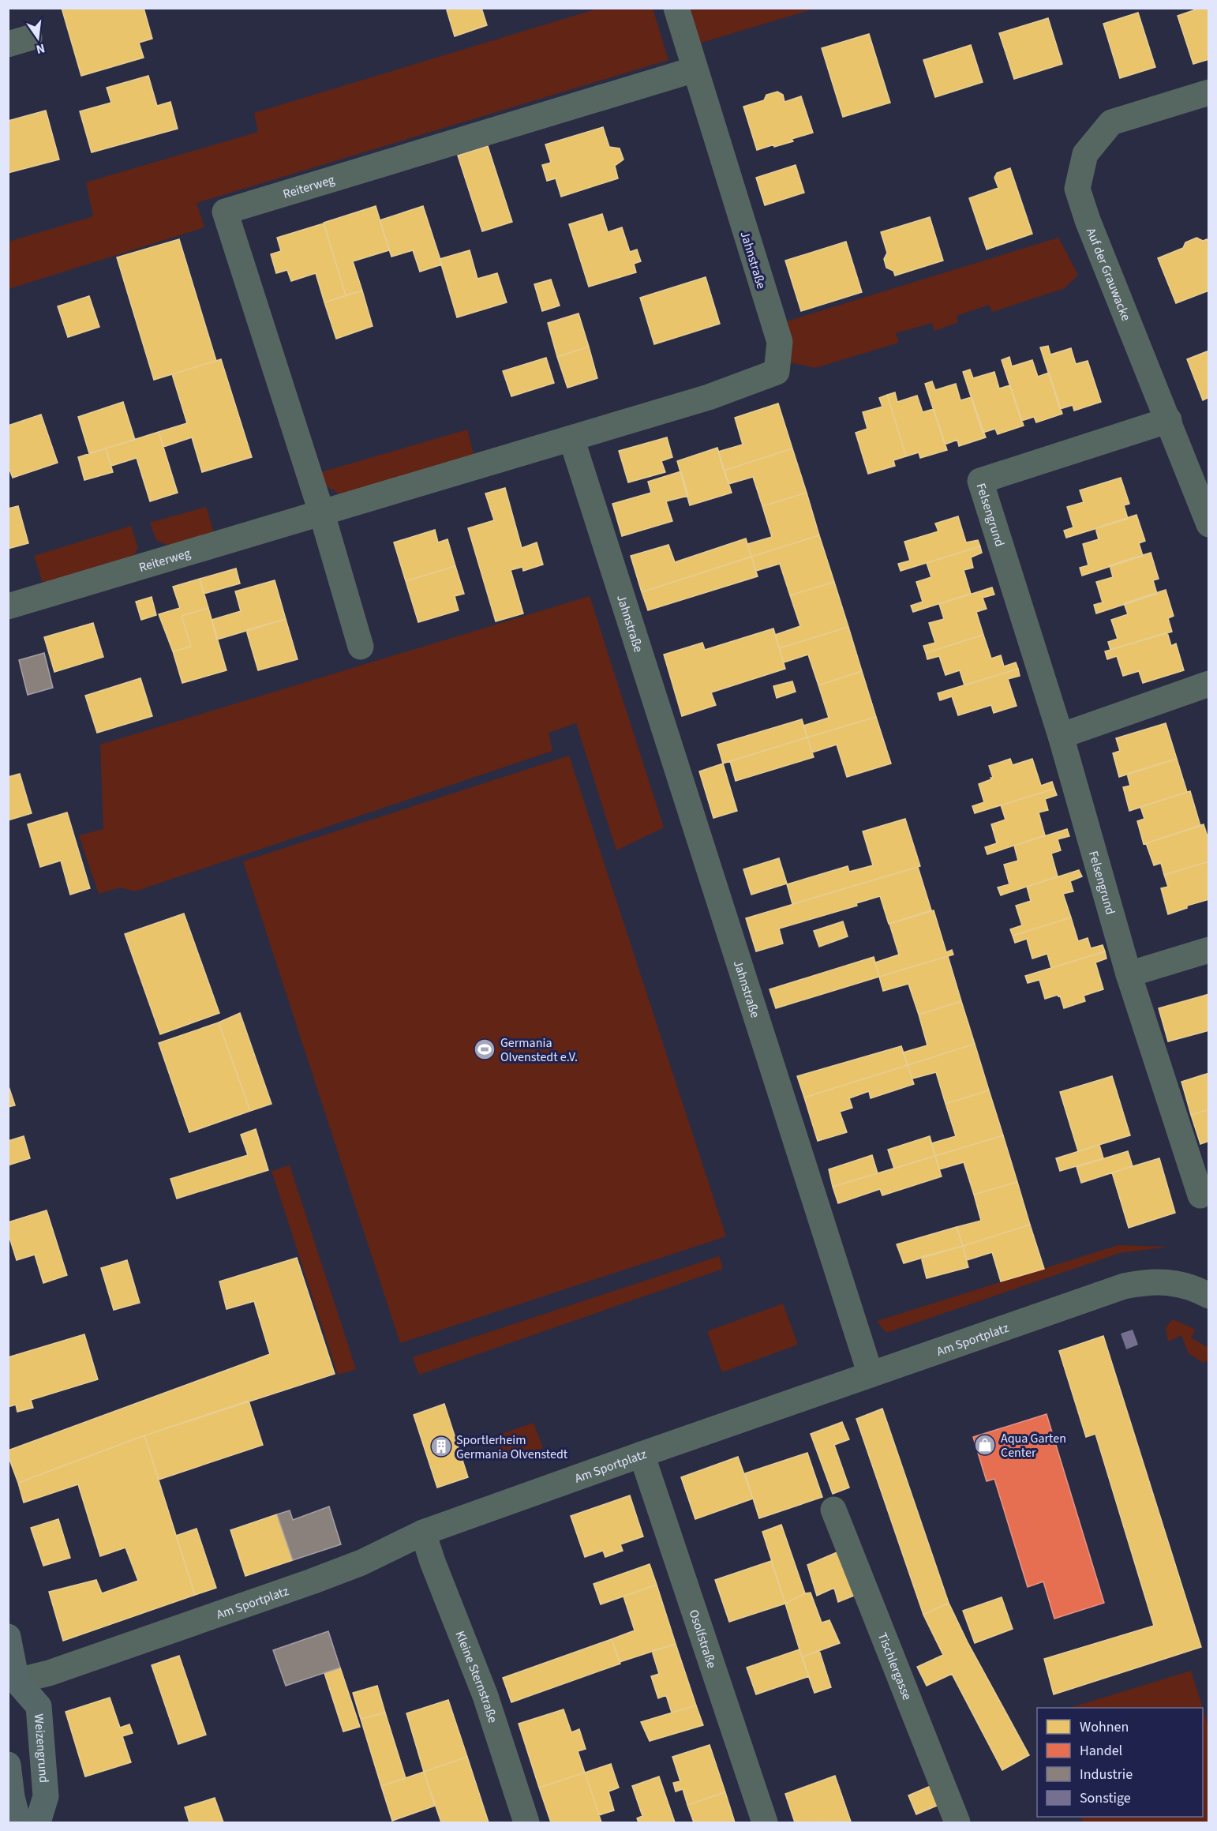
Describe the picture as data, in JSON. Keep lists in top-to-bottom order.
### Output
{
  "streets": {
    "main road": ["Weizengrund"],
    "street": [
      "Reiterweg",
      "Jahnstraße",
      "Auf der Grauwacke",
      "Felsengrund",
      "Am Sportplatz",
      "Osolfstraße",
      "Tischlergasse",
      "Kleine Sternstraße"
    ]
  },
  "crossings": [
    ["Reiterweg", "Jahnstraße"],
    ["Jahnstraße", "Am Sportplatz"],
    ["Auf der Grauwacke", "Felsengrund"],
    ["Am Sportplatz", "Osolfstraße"],
    ["Am Sportplatz", "Kleine Sternstraße"],
    ["Am Sportplatz", "Weizengrund"]
  ],
  "places": {
    "sports": ["Germania Olvenstedt e.V."],
    "shop": ["Aqua Garten Center"],
    "building": ["Sportlerheim Germania Olvenstedt"]
  },
  "legend": [
    "Wohnen",
    "Handel",
    "Industrie",
    "Sonstige"
  ],
  "north": "bottom"
}
